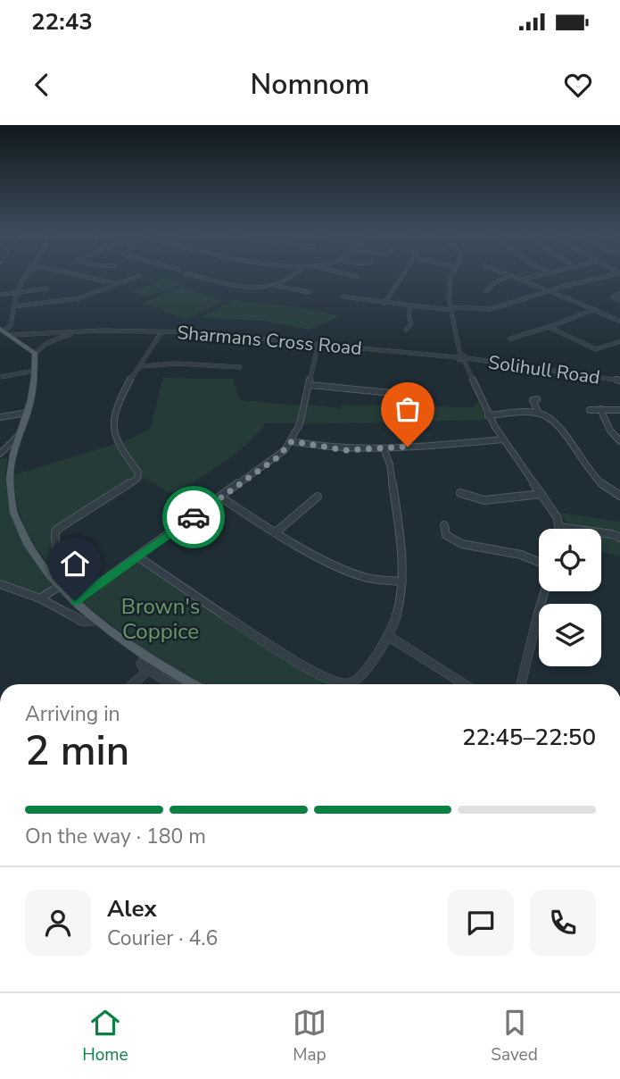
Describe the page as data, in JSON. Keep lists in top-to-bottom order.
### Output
{
  "streets": {
    "street": ["Sharmans Cross Road", "Solihull Road"]
  },
  "crossings": [
    ["Sharmans Cross Road", "Solihull Road"]
  ],
  "parks": ["Brown's Coppice"],
  "page": {
    "status": "22:43",
    "header": "Nomnom",
    "heading": ["2 min", "Arriving in", "22:45–22:50"],
    "panel": ["Alex", "Courier · 4.6"],
    "bar": "On the way · 180 m",
    "tabs": ["Home", "Map", "Saved"]
  }
}
